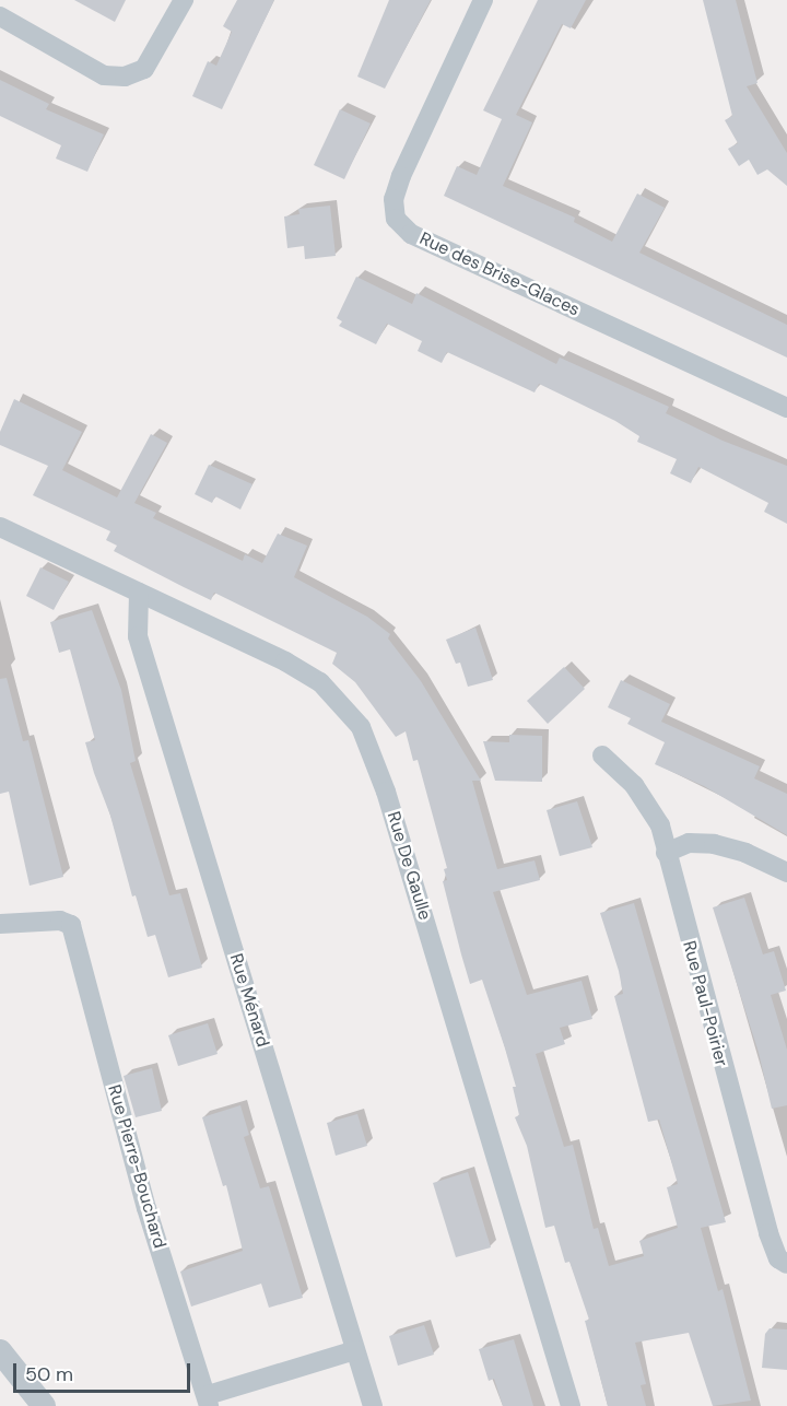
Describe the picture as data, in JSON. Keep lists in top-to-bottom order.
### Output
{
  "streets": {
    "street": [
      "Rue des Brise-Glaces",
      "Rue De Gaulle",
      "Rue Ménard",
      "Rue Paul-Poirier",
      "Rue Pierre-Bouchard"
    ]
  },
  "crossings": [
    ["Rue De Gaulle", "Rue Ménard"]
  ],
  "scale_bar": "50 m"
}
